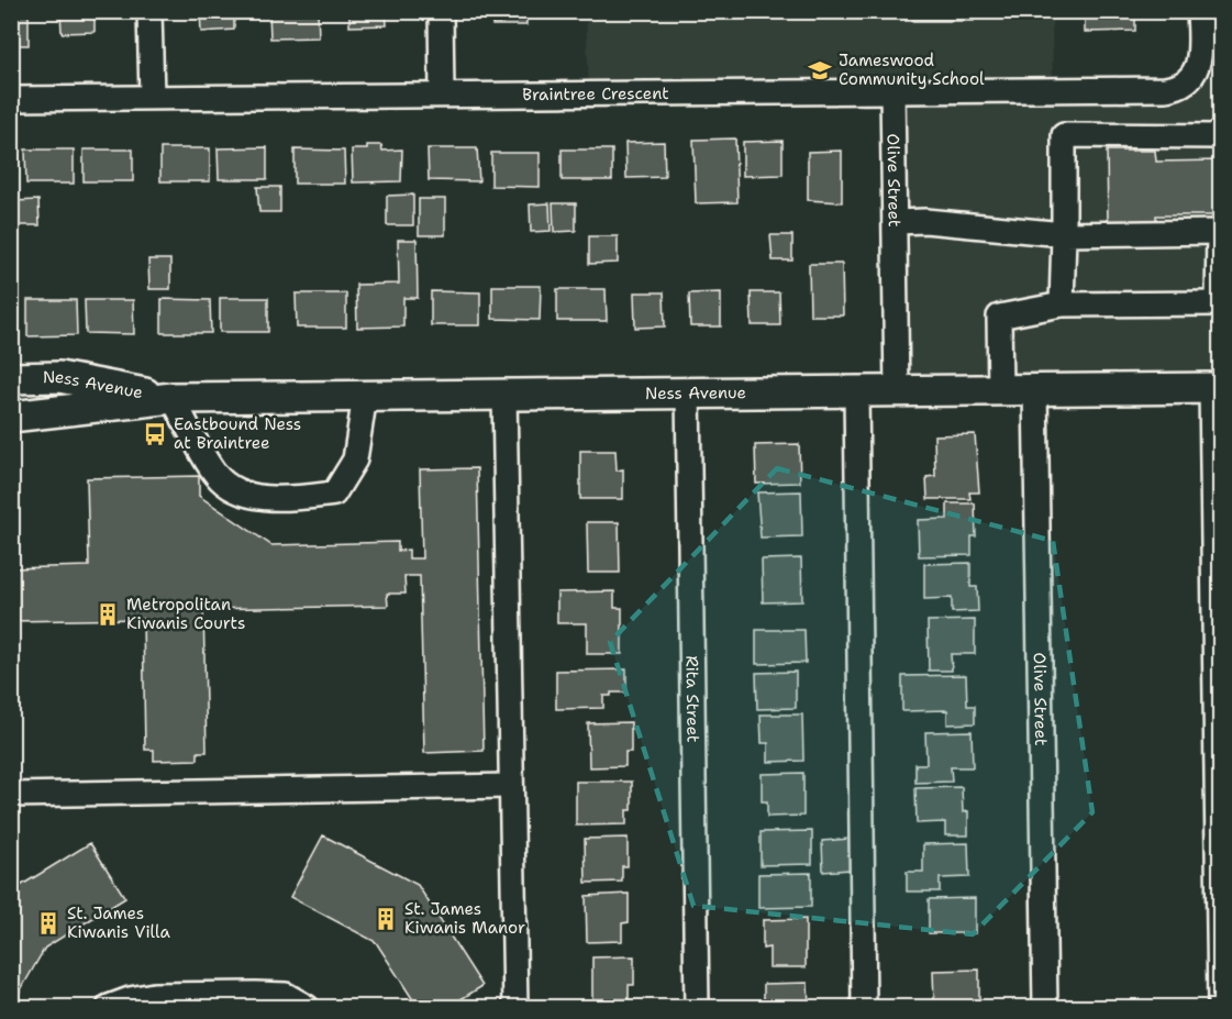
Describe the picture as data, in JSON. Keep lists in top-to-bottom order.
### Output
{
  "streets": {
    "main road": ["Ness Avenue"],
    "street": ["Braintree Crescent", "Olive Street", "Rita Street"]
  },
  "crossings": [
    ["Braintree Crescent", "Olive Street"],
    ["Olive Street", "Ness Avenue"],
    ["Ness Avenue", "Rita Street"]
  ],
  "places": {
    "school or university": ["Jameswood Community School"],
    "bus stop": ["Eastbound Ness at Braintree"],
    "building": ["Metropolitan Kiwanis Courts", "St. James Kiwanis Manor", "St. James Kiwanis Villa"]
  }
}
